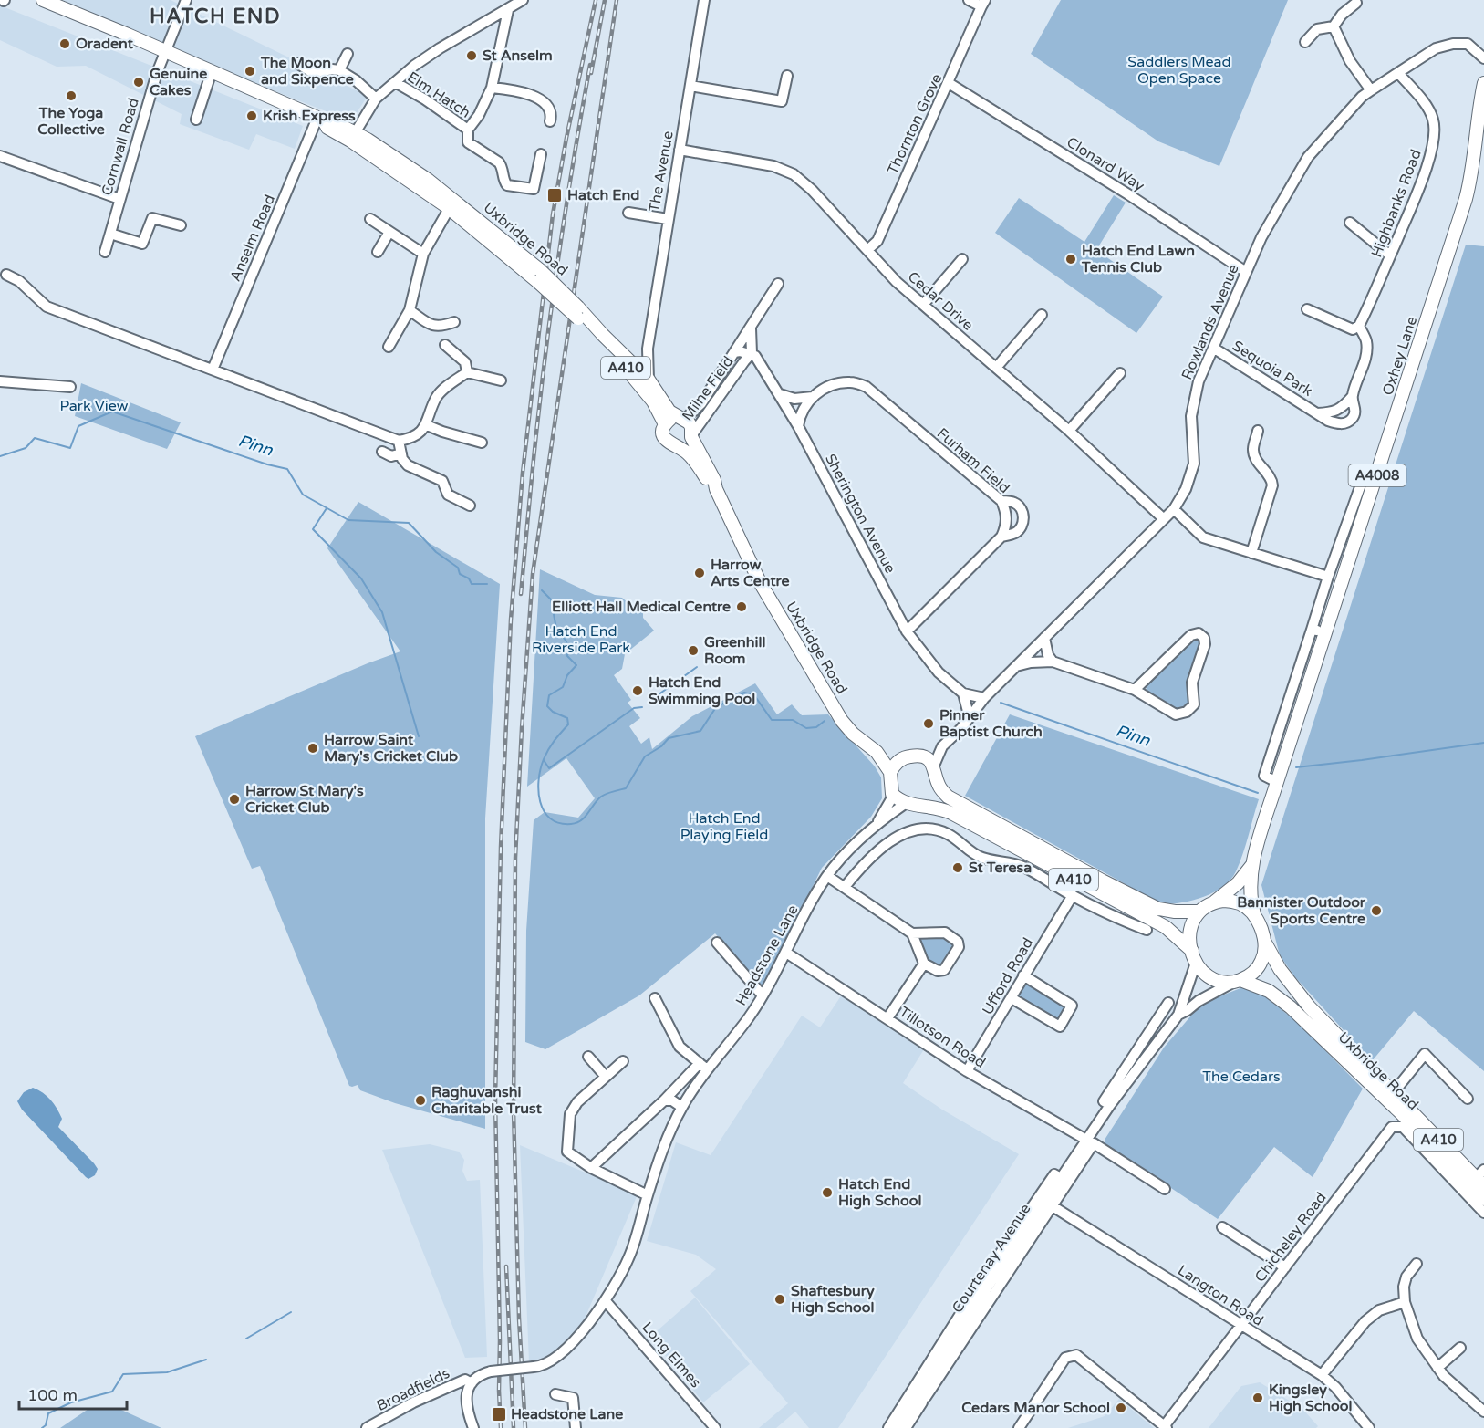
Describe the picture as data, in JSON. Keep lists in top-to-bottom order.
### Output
{
  "streets": {
    "main road": [
      "Uxbridge Road",
      "Oxhey Lane",
      "A410",
      "A4008"
    ],
    "street": [
      "Elm Hatch",
      "Thornton Grove",
      "Cornwall Road",
      "Clonard Way",
      "The Avenue",
      "Highbanks Road",
      "Anselm Road",
      "Cedar Drive",
      "Rowlands Avenue",
      "Sequoia Park",
      "Milne Field",
      "Furham Field",
      "Sherington Avenue",
      "Headstone Lane",
      "Ufford Road",
      "Tillotson Road",
      "Chicheley Road",
      "Courtenay Avenue",
      "Langton Road",
      "Long Elmes",
      "Broadfields"
    ]
  },
  "crossings": [
    ["Thornton Grove", "Clonard Way"],
    ["Thornton Grove", "Cedar Drive"],
    ["Cornwall Road", "Uxbridge Road"],
    ["Cornwall Road", "A410"],
    ["Clonard Way", "Rowlands Avenue"],
    ["The Avenue", "Uxbridge Road"],
    ["The Avenue", "Cedar Drive"],
    ["Highbanks Road", "Rowlands Avenue"],
    ["Highbanks Road", "Sequoia Park"],
    ["Anselm Road", "Uxbridge Road"],
    ["Uxbridge Road", "Rowlands Avenue"],
    ["Uxbridge Road", "Oxhey Lane"],
    ["Uxbridge Road", "A410"],
    ["Uxbridge Road", "Milne Field"],
    ["Uxbridge Road", "Headstone Lane"],
    ["Uxbridge Road", "Courtenay Avenue"],
    ["Cedar Drive", "Rowlands Avenue"],
    ["Rowlands Avenue", "A410"],
    ["Rowlands Avenue", "Sequoia Park"],
    ["Rowlands Avenue", "Sherington Avenue"],
    ["Rowlands Avenue", "Headstone Lane"],
    ["Oxhey Lane", "A410"],
    ["Oxhey Lane", "Courtenay Avenue"],
    ["A410", "Headstone Lane"],
    ["A410", "Courtenay Avenue"],
    ["Milne Field", "Sherington Avenue"],
    ["Furham Field", "Sherington Avenue"],
    ["Headstone Lane", "Tillotson Road"],
    ["Headstone Lane", "Long Elmes"],
    ["Headstone Lane", "Broadfields"],
    ["Ufford Road", "Tillotson Road"],
    ["Tillotson Road", "Courtenay Avenue"],
    ["Chicheley Road", "Langton Road"],
    ["Courtenay Avenue", "Langton Road"]
  ],
  "districts": ["HATCH END"],
  "water": ["Pinn"],
  "parks": [
    "Saddlers Mead Open Space",
    "Park View",
    "Hatch End Riverside Park",
    "Hatch End Playing Field",
    "The Cedars"
  ],
  "places": {
    "other": [
      "Oradent",
      "St Anselm",
      "The Moon and Sixpence",
      "Genuine Cakes",
      "The Yoga Collective",
      "Krish Express",
      "Hatch End Lawn Tennis Club",
      "Harrow Arts Centre",
      "Elliott Hall Medical Centre",
      "Greenhill Room",
      "Hatch End Swimming Pool",
      "Pinner Baptist Church",
      "Harrow Saint Mary's Cricket Club",
      "Harrow St Mary's Cricket Club",
      "St Teresa",
      "Bannister Outdoor Sports Centre",
      "Raghuvanshi Charitable Trust",
      "Hatch End High School",
      "Shaftesbury High School",
      "Kingsley High School",
      "Cedars Manor School"
    ],
    "transit": ["Hatch End", "Headstone Lane"]
  },
  "scale_bar": "100 m"
}
